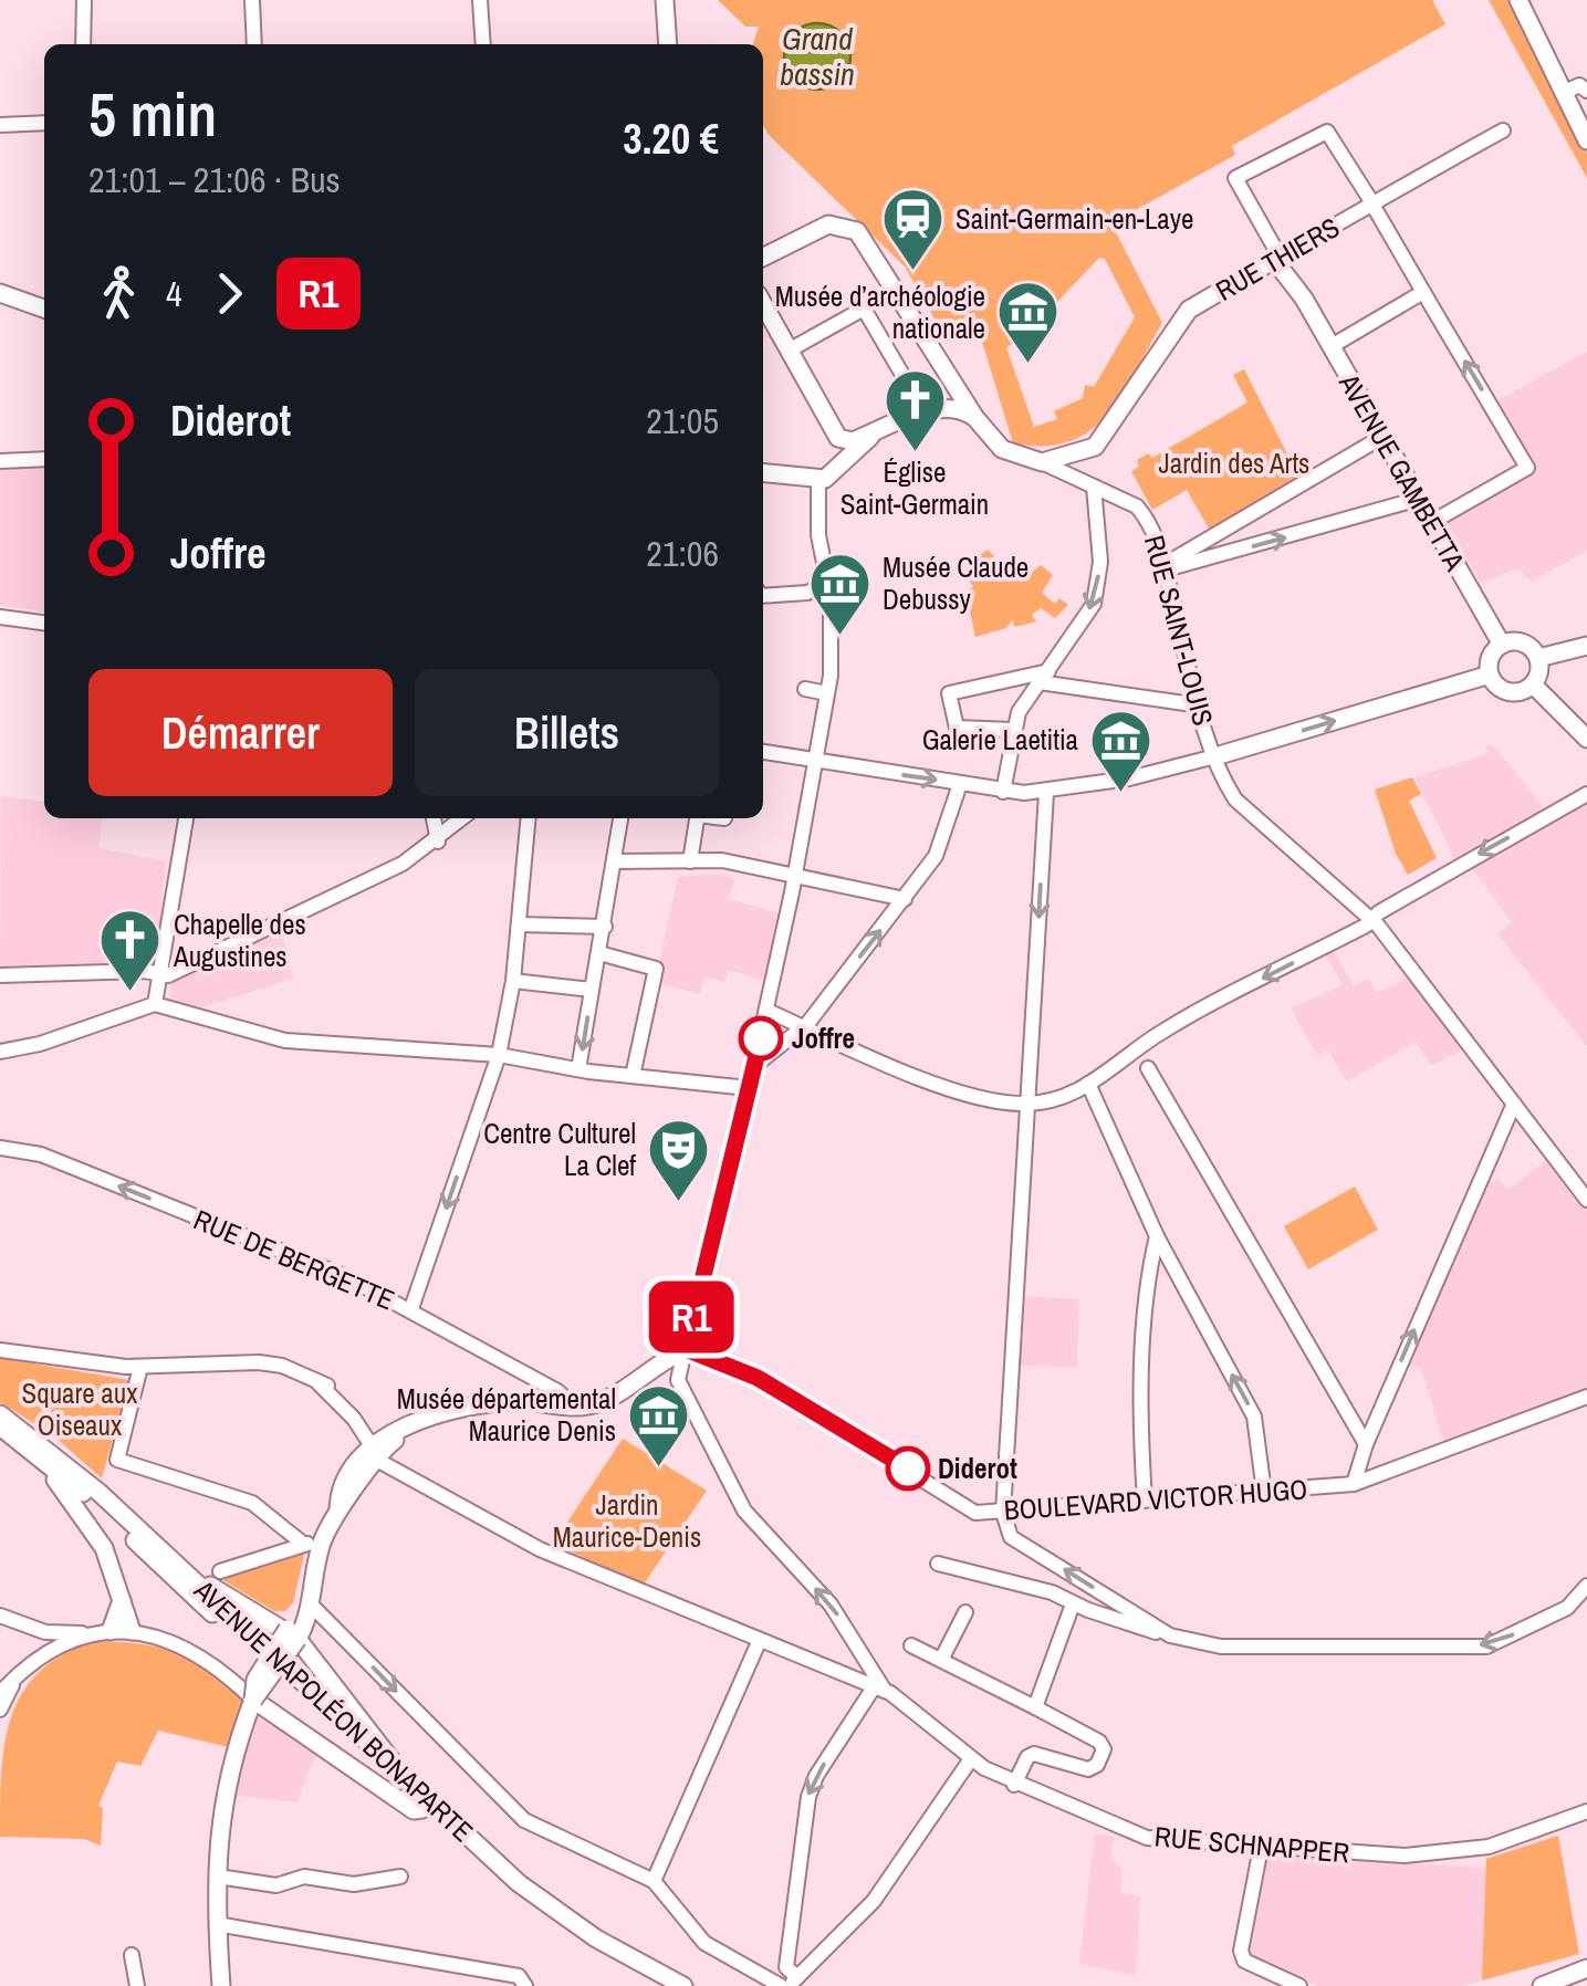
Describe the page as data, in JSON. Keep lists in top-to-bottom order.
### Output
{
  "streets": {
    "main road": ["RUE THIERS", "AVENUE GAMBETTA", "AVENUE NAPOLÉON BONAPARTE"],
    "street": [
      "RUE SAINT-LOUIS",
      "RUE DE BERGETTE",
      "BOULEVARD VICTOR HUGO",
      "RUE SCHNAPPER"
    ]
  },
  "crossings": [
    ["RUE THIERS", "AVENUE GAMBETTA"]
  ],
  "water": ["Grand bassin"],
  "parks": ["Jardin des Arts", "Square aux Oiseaux", "Jardin Maurice-Denis"],
  "places": {
    "station": ["Saint-Germain-en-Laye"],
    "museum": [
      "Musée d’archéologie nationale",
      "Musée Claude Debussy",
      "Galerie Laetitia",
      "Musée départemental Maurice Denis"
    ],
    "church": ["Église Saint-Germain", "Chapelle des Augustines"],
    "other": ["Joffre", "Diderot"],
    "theatre": ["Centre Culturel La Clef"]
  },
  "lines": ["bus line R1"],
  "page": {
    "on_map": "R1",
    "heading": ["5 min", "21:01 – 21:06 · Bus", "3.20 €"],
    "legs": ["4", "R1"],
    "list": [
      {
        "name": "Diderot",
        "value": "21:05"
      },
      {
        "name": "Joffre",
        "value": "21:06"
      }
    ],
    "buttons": ["Démarrer", "Billets"]
  }
}
